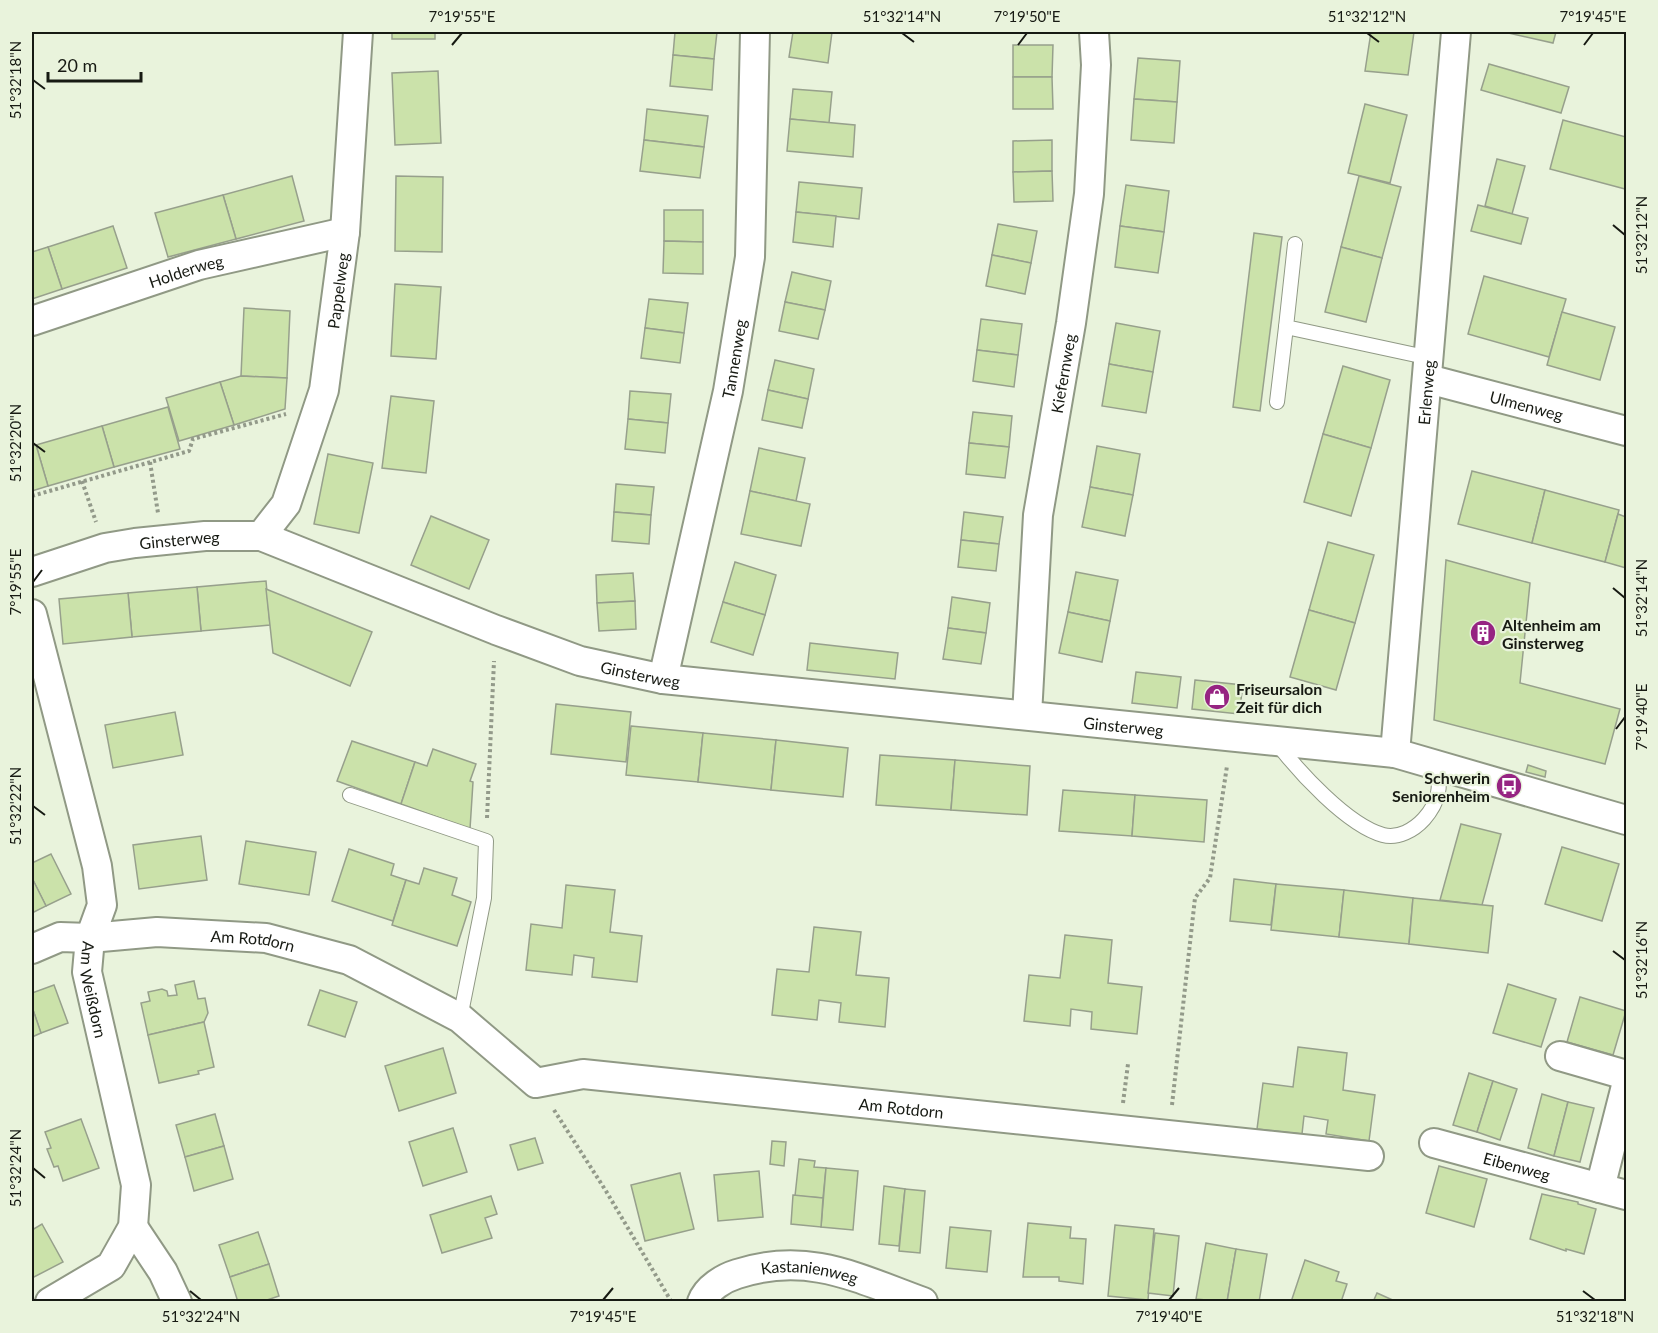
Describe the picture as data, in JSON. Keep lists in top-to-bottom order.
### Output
{
  "streets": {
    "street": [
      "Holderweg",
      "Pappelweg",
      "Tannenweg",
      "Kiefernweg",
      "Erlenweg",
      "Ulmenweg",
      "Ginsterweg",
      "Am Rotdorn",
      "Am Weißdorn",
      "Eibenweg",
      "Kastanienweg"
    ]
  },
  "crossings": [
    ["Holderweg", "Pappelweg"],
    ["Pappelweg", "Ginsterweg"],
    ["Tannenweg", "Ginsterweg"],
    ["Kiefernweg", "Ginsterweg"],
    ["Erlenweg", "Ulmenweg"],
    ["Erlenweg", "Ginsterweg"],
    ["Am Rotdorn", "Am Weißdorn"]
  ],
  "places": {
    "building": ["Altenheim am Ginsterweg"],
    "shop": ["Friseursalon Zeit für dich"],
    "bus stop": ["Schwerin Seniorenheim"]
  },
  "scale_bar": "20 m",
  "coordinates": [
    "7°19'55\"E",
    "51°32'14\"N",
    "7°19'50\"E",
    "51°32'12\"N",
    "7°19'45\"E",
    "51°32'18\"N",
    "51°32'20\"N",
    "7°19'40\"E",
    "51°32'22\"N",
    "51°32'16\"N",
    "51°32'24\"N"
  ]
}
